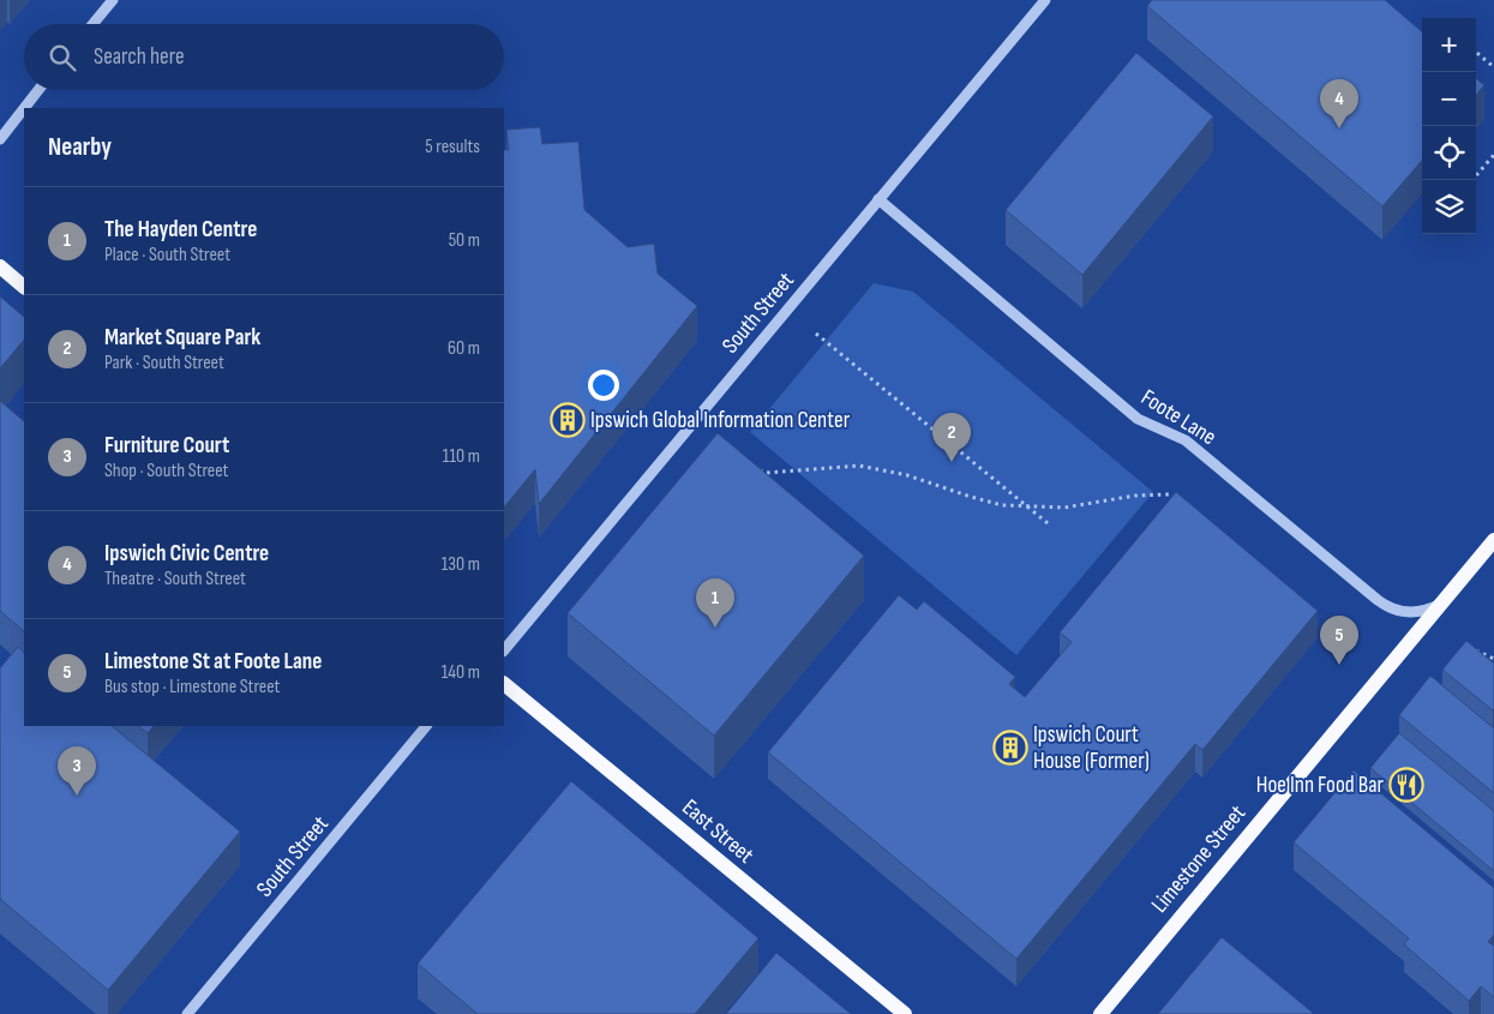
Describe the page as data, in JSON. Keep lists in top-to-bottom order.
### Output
{
  "streets": {
    "main road": ["East Street", "Limestone Street"],
    "street": ["South Street", "Foote Lane"]
  },
  "crossings": [
    ["South Street", "Foote Lane"],
    ["Foote Lane", "Limestone Street"]
  ],
  "places": {
    "building": ["Ipswich Global Information Center", "Ipswich Court House (Former)"],
    "restaurant": ["Hoe Inn Food Bar"]
  },
  "page": {
    "map_buttons": ["+", "−"],
    "search": "Search here",
    "pins": [
      "4",
      "2",
      "1",
      "5",
      "3"
    ],
    "heading": ["Nearby", "5 results"],
    "list": [
      {
        "mark": "1",
        "name": "The Hayden Centre",
        "note": "Place · South Street",
        "value": "50 m"
      },
      {
        "mark": "2",
        "name": "Market Square Park",
        "note": "Park · South Street",
        "value": "60 m"
      },
      {
        "mark": "3",
        "name": "Furniture Court",
        "note": "Shop · South Street",
        "value": "110 m"
      },
      {
        "mark": "4",
        "name": "Ipswich Civic Centre",
        "note": "Theatre · South Street",
        "value": "130 m"
      },
      {
        "mark": "5",
        "name": "Limestone St at Foote Lane",
        "note": "Bus stop · Limestone Street",
        "value": "140 m"
      }
    ]
  }
}
